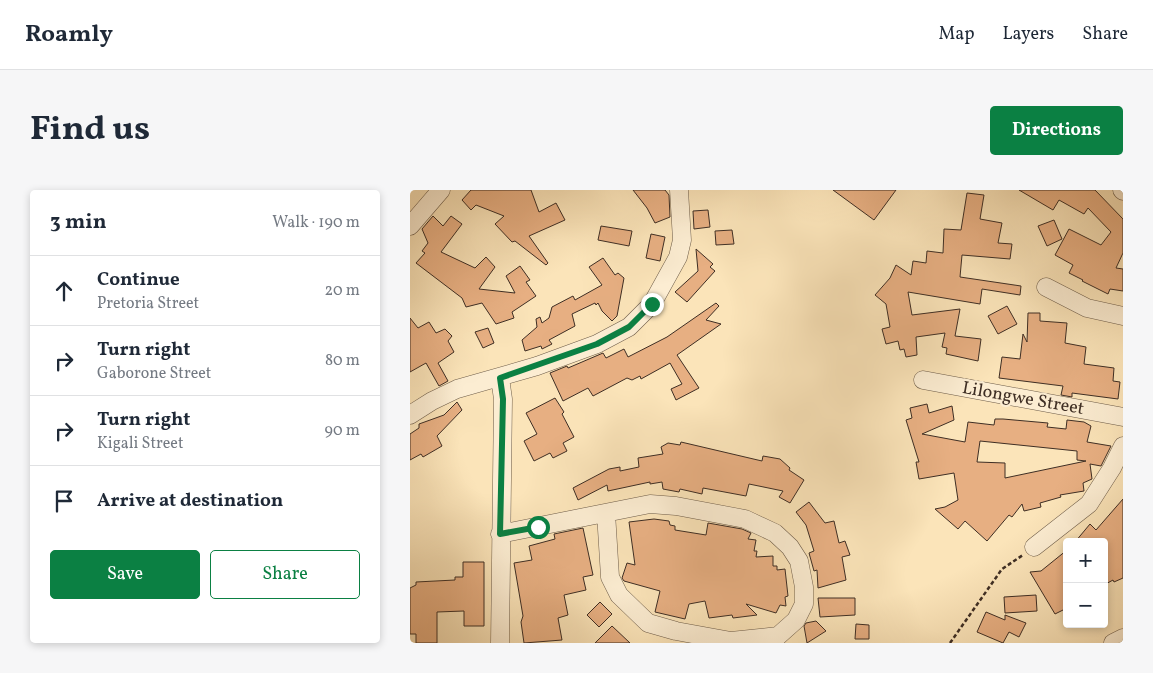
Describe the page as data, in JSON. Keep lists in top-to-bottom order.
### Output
{
  "streets": {
    "street": ["Lilongwe Street"]
  },
  "page": {
    "header": "Roamly",
    "nav": ["Map", "Layers", "Share"],
    "title": "Find us",
    "buttons": [
      "Directions",
      ["Save", "Share"]
    ],
    "heading": ["3 min", "Walk · 190 m"],
    "list": [
      ["Continue", "Pretoria Street", "20 m"],
      ["Turn right", "Gaborone Street", "80 m"],
      ["Turn right", "Kigali Street", "90 m"],
      "Arrive at destination"
    ],
    "map_buttons": ["+", "−"]
  }
}
